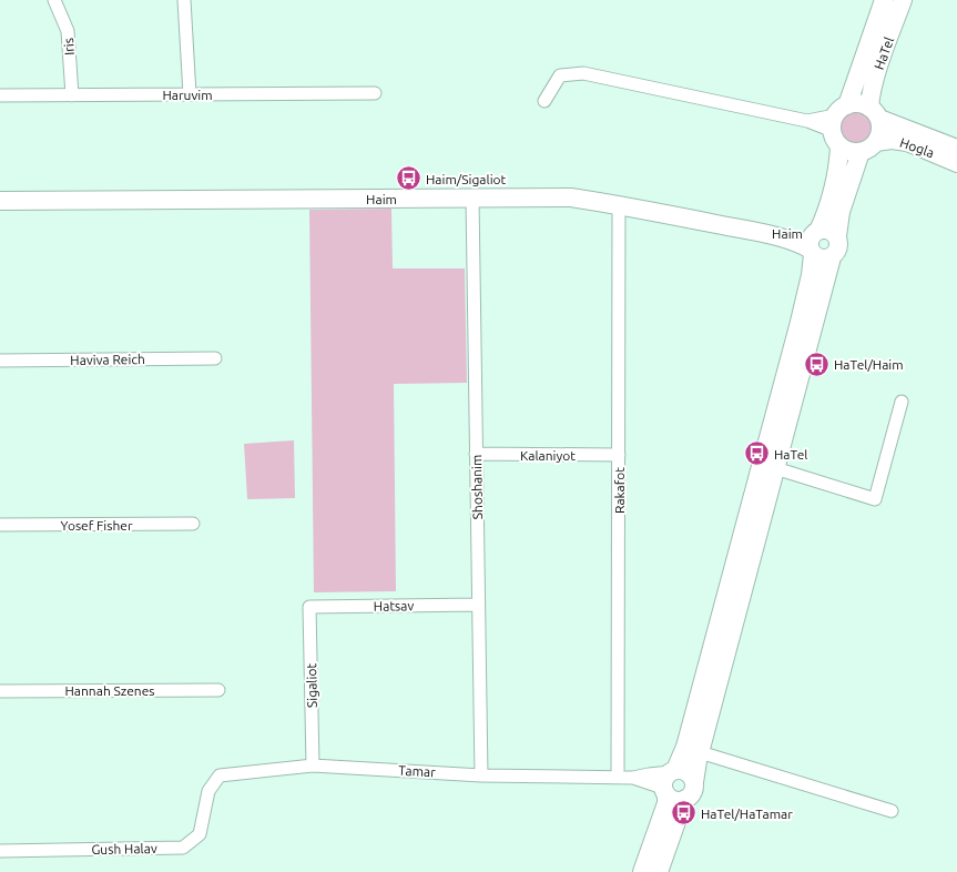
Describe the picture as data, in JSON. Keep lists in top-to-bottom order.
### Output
{
  "streets": {
    "main road": ["HaTel", "Hogla", "Haim"],
    "street": [
      "Iris",
      "Haruvim",
      "Haviva Reich",
      "Kalaniyot",
      "Shoshanim",
      "Rakafot",
      "Yosef Fisher",
      "Hatsav",
      "Sigaliot",
      "Hannah Szenes",
      "Tamar",
      "Gush Halav"
    ]
  },
  "crossings": [
    ["Iris", "Haruvim"],
    ["HaTel", "Hogla"],
    ["HaTel", "Haim"],
    ["HaTel", "Tamar"],
    ["Haim", "Shoshanim"],
    ["Haim", "Rakafot"],
    ["Kalaniyot", "Shoshanim"],
    ["Kalaniyot", "Rakafot"],
    ["Shoshanim", "Hatsav"],
    ["Shoshanim", "Tamar"],
    ["Rakafot", "Tamar"],
    ["Hatsav", "Sigaliot"],
    ["Sigaliot", "Tamar"],
    ["Tamar", "Gush Halav"]
  ],
  "places": {
    "bus stop": [
      "Haim/Sigaliot",
      "HaTel/Haim",
      "HaTel",
      "HaTel/HaTamar"
    ]
  }
}
